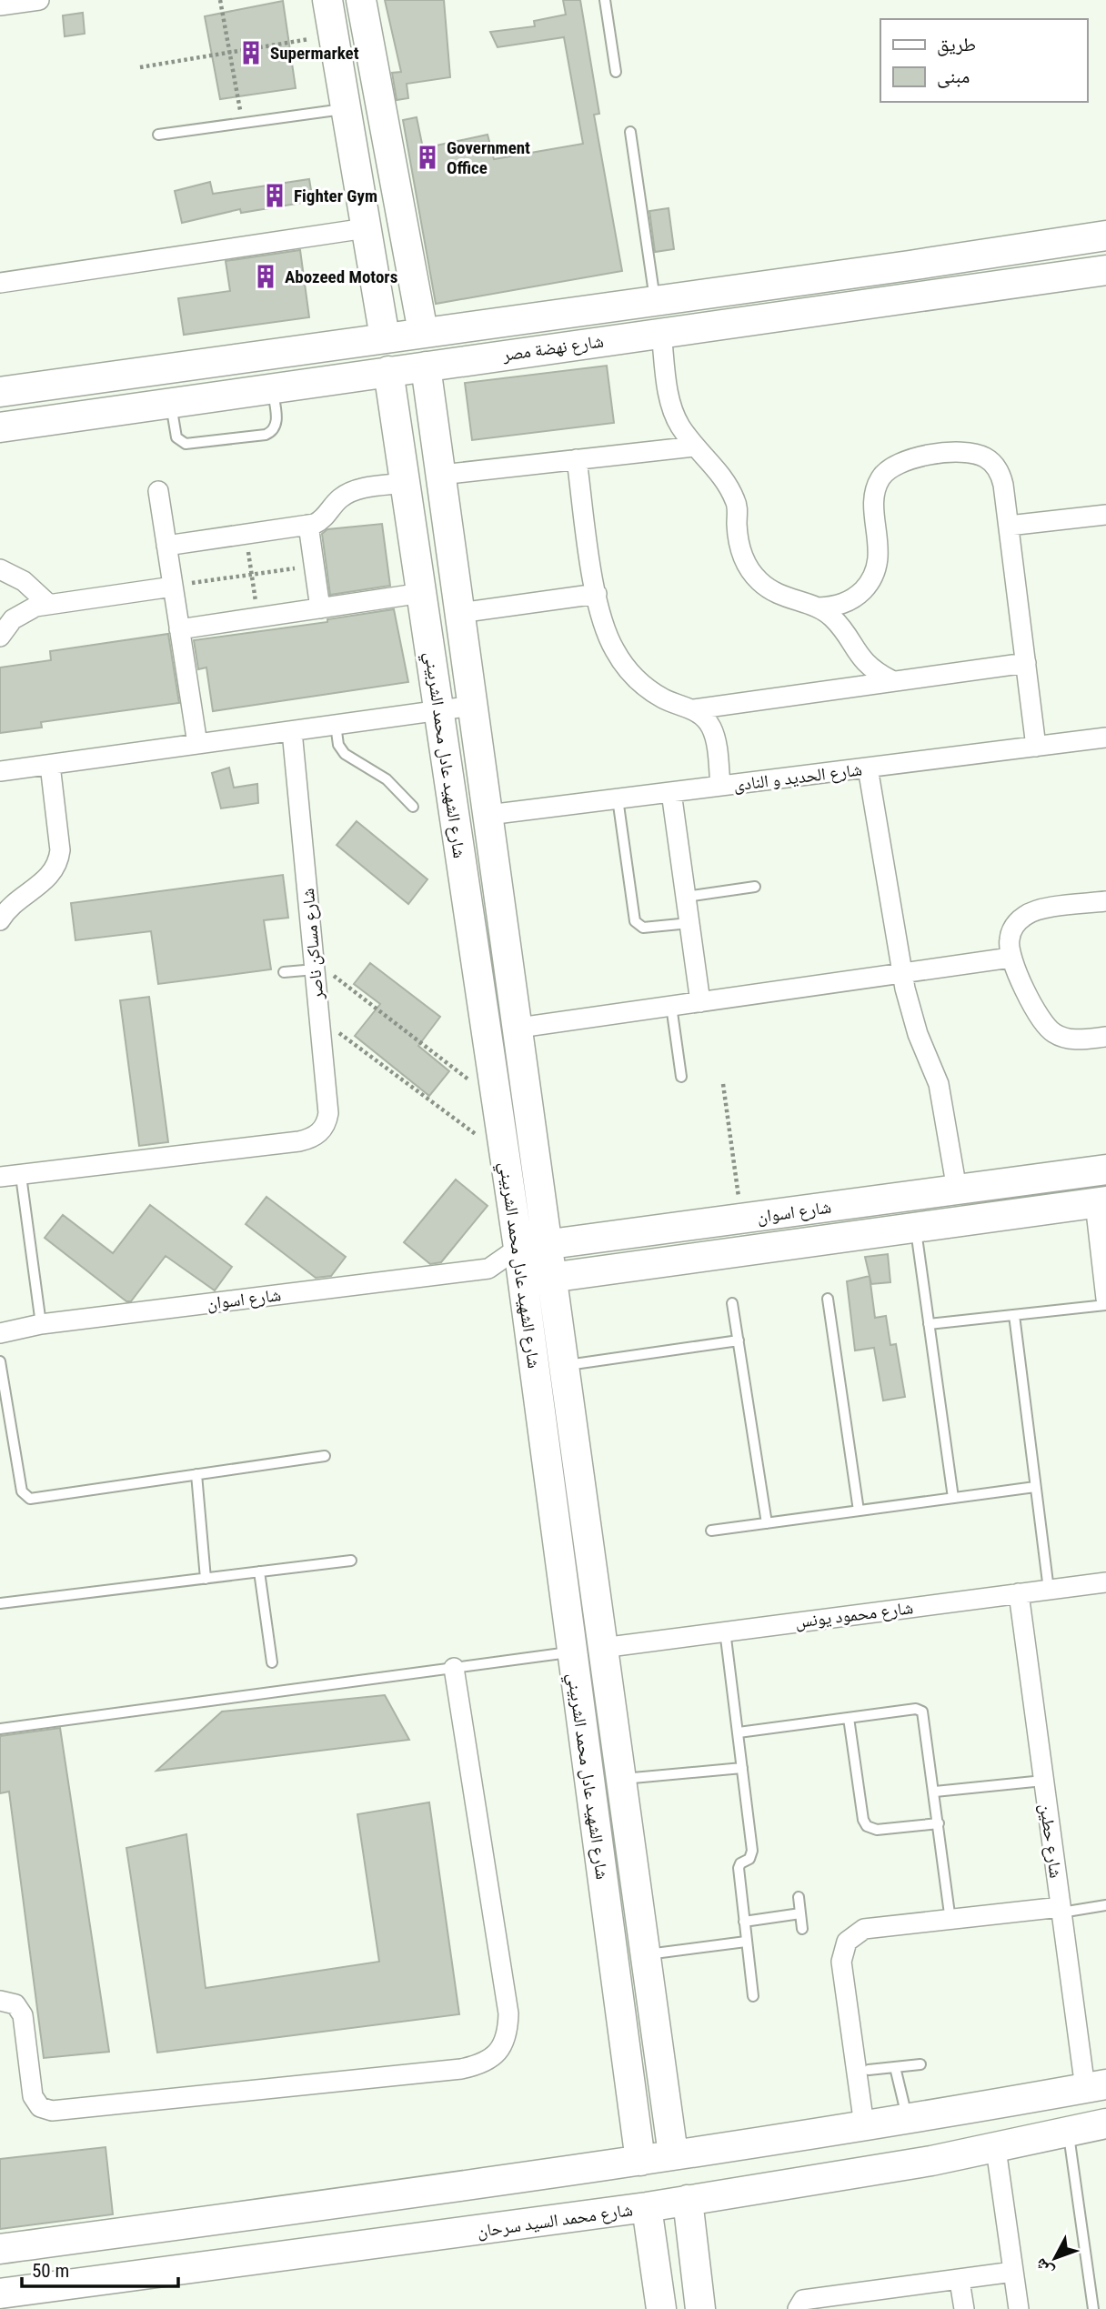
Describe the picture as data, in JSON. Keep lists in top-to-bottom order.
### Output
{
  "streets": {
    "street": [
      "شارع نهضة مصر",
      "شارع الشهيد عادل محمد الشربيني",
      "شارع الحديد و النادى",
      "شارع مساكن ناصر",
      "شارع اسوان",
      "شارع محمود يونس",
      "شارع حطين",
      "شارع محمد السيد سرحان"
    ]
  },
  "crossings": [
    ["شارع نهضة مصر", "شارع الشهيد عادل محمد الشربيني"],
    ["شارع الشهيد عادل محمد الشربيني", "شارع الحديد و النادى"],
    ["شارع الشهيد عادل محمد الشربيني", "شارع اسوان"],
    ["شارع الشهيد عادل محمد الشربيني", "شارع محمود يونس"],
    ["شارع محمود يونس", "شارع حطين"]
  ],
  "places": {
    "building": [
      "Supermarket",
      "Government Office",
      "Fighter Gym",
      "Abozeed Motors"
    ]
  },
  "legend": ["طريق", "مبنى"],
  "scale_bar": "50 m",
  "north": "bottom left"
}
